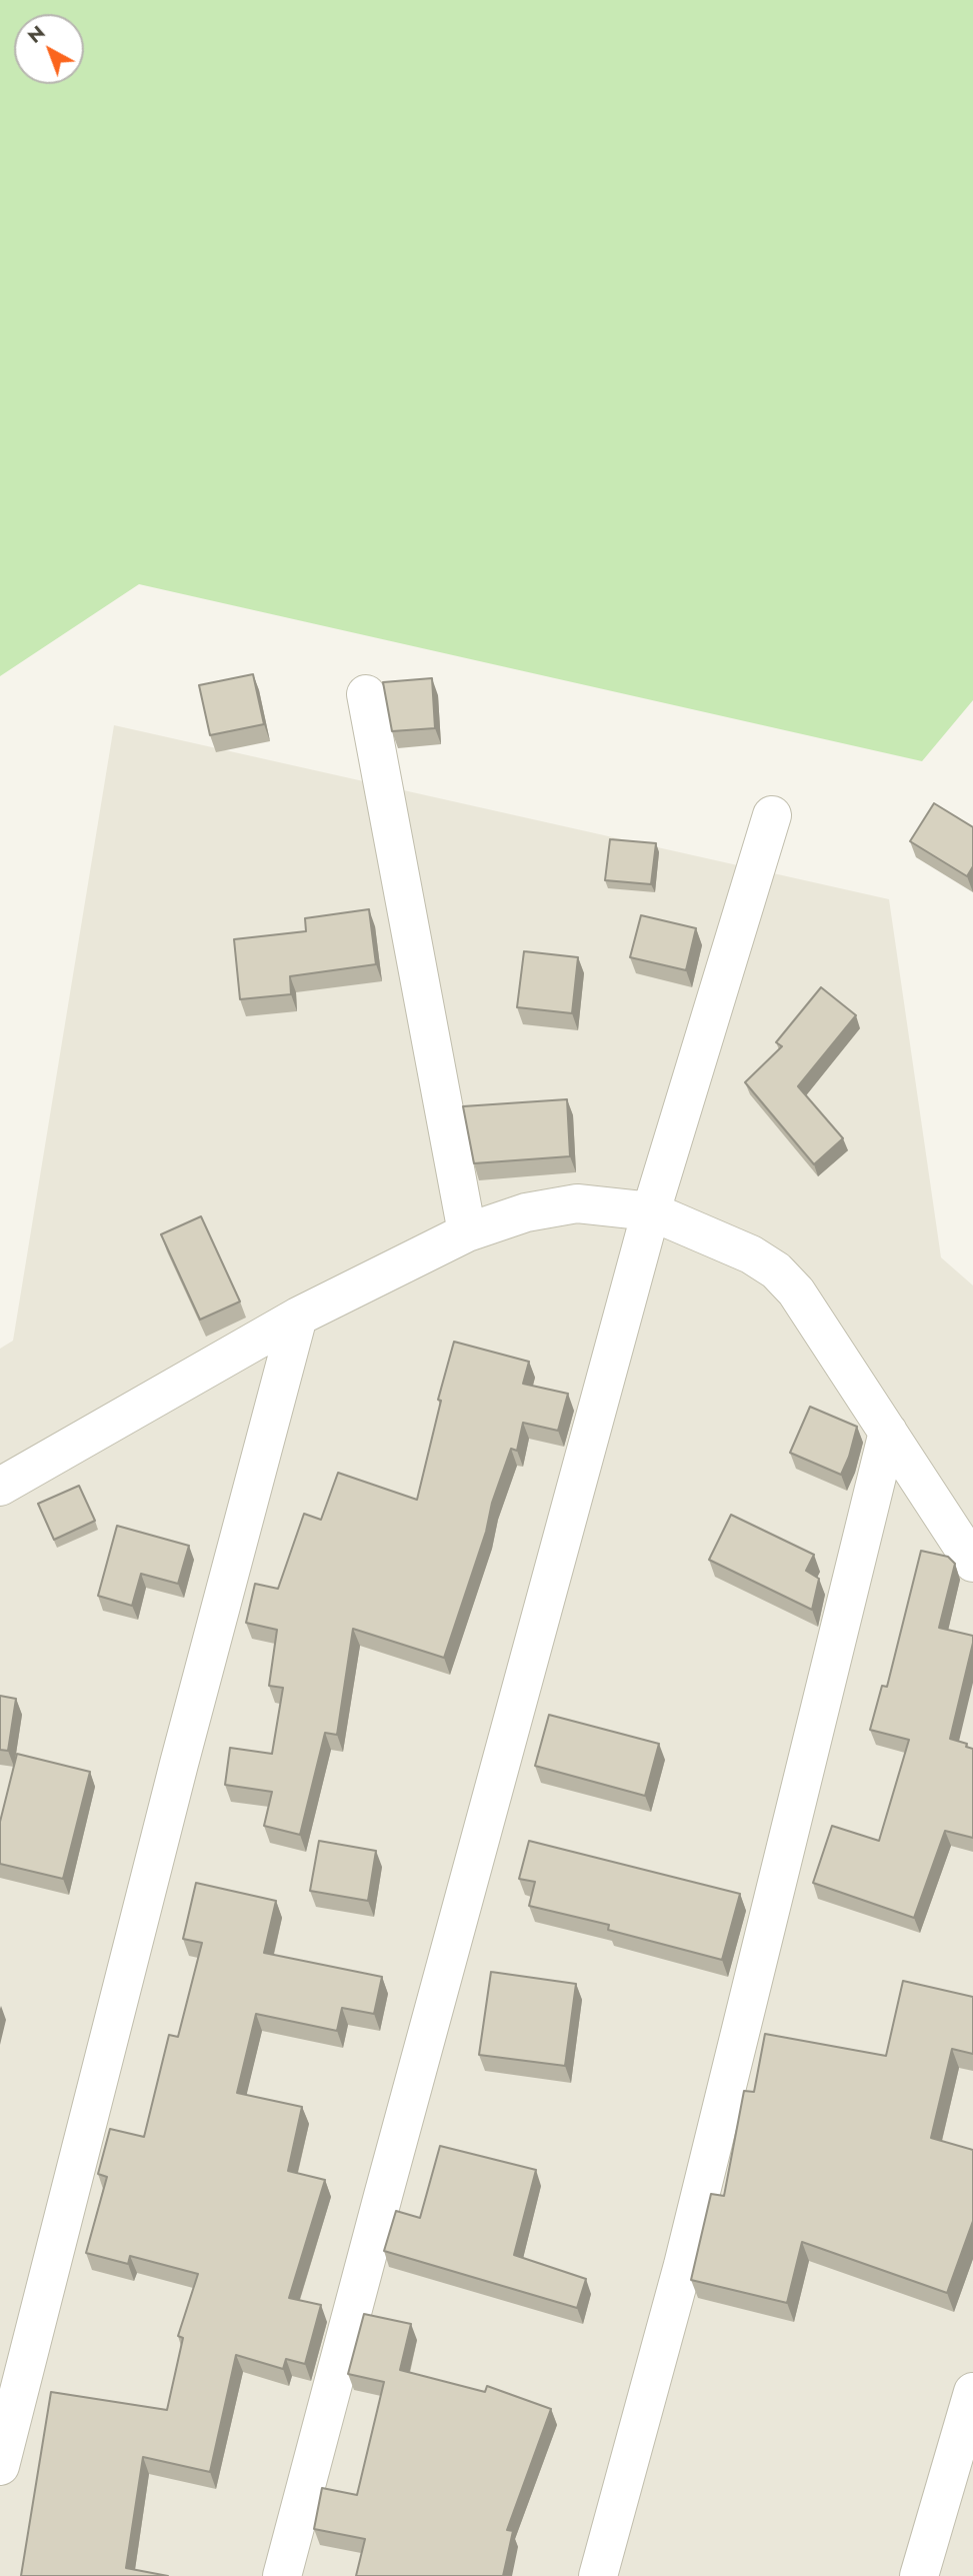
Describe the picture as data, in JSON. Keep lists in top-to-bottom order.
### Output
{
  "north": "top left"
}
